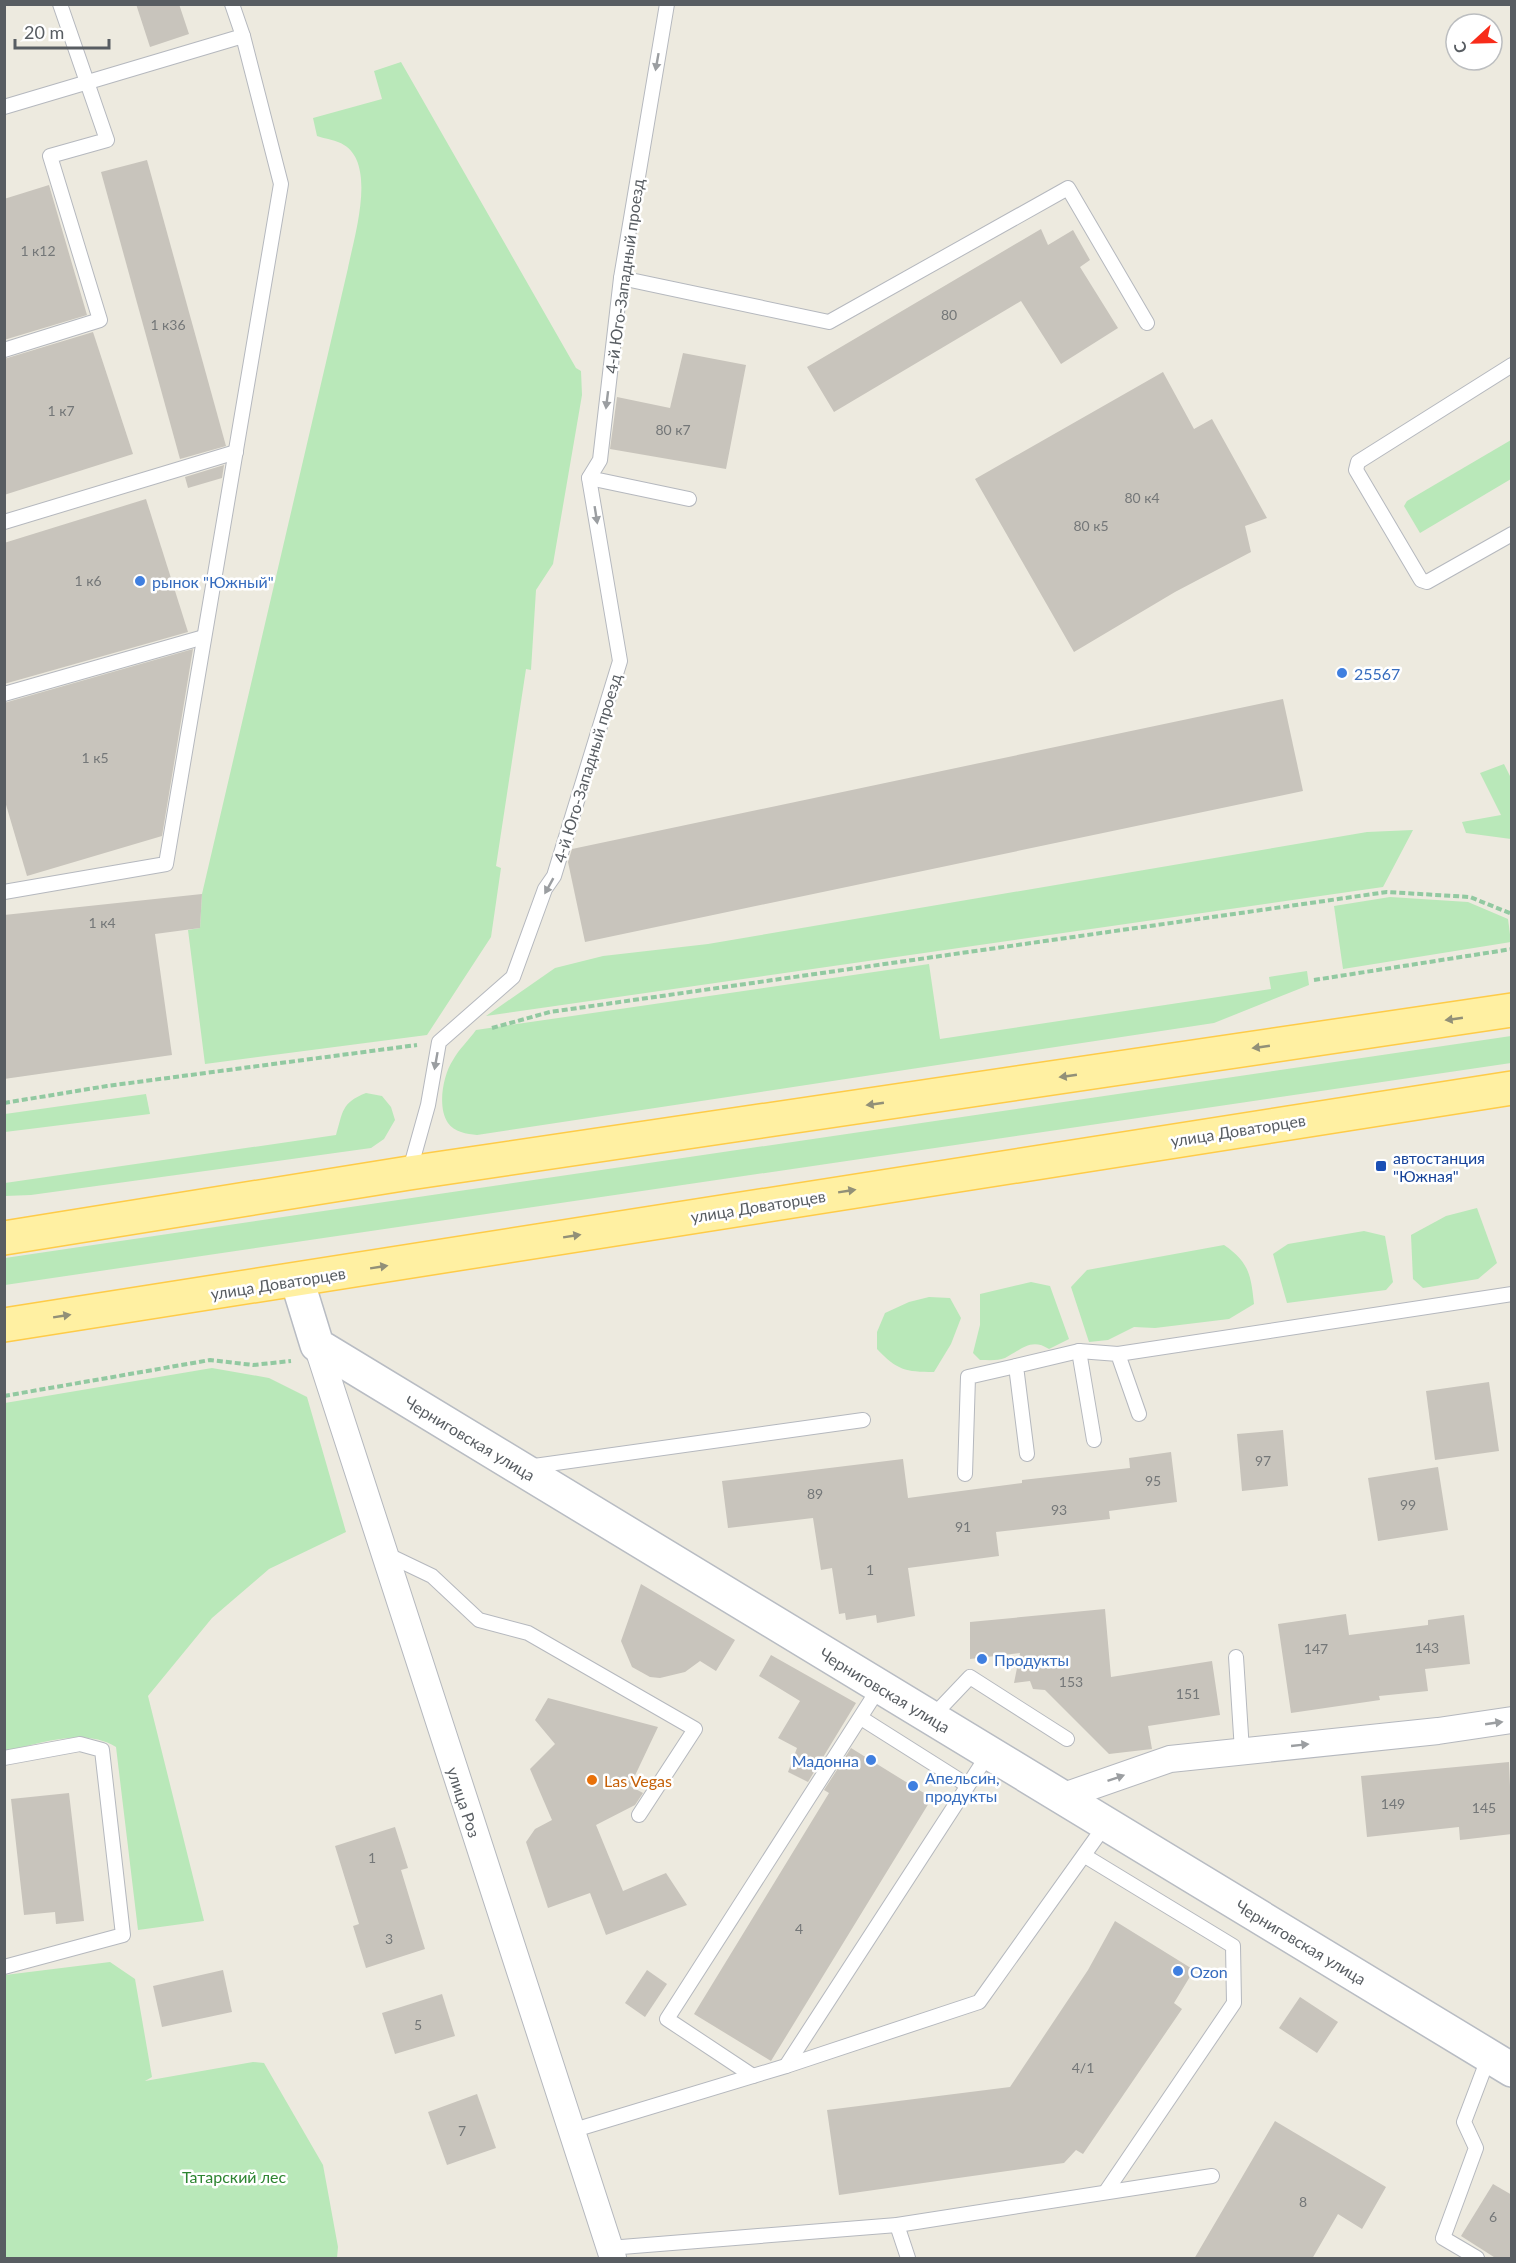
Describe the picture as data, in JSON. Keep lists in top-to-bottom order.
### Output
{
  "streets": {
    "main road": ["улица Доваторцев"],
    "street": ["Черниговская улица", "улица Роз"],
    "lane": ["4-й Юго-Западный проезд"]
  },
  "crossings": [
    ["Черниговская улица", "улица Роз"]
  ],
  "one_way": ["4-й Юго-Западный проезд"],
  "parks": ["Татарский лес"],
  "places": {
    "other": [
      "рынок \"Южный\"",
      "25567",
      "Продукты",
      "Мадонна",
      "Las Vegas",
      "Апельсин, продукты",
      "Ozon"
    ],
    "transit": ["автостанция \"Южная\""]
  },
  "house_numbers": [
    "1 к12",
    "80",
    "1 к36",
    "1 к7",
    "80 к7",
    "80 к4",
    "80 к5",
    "1 к6",
    "1 к5",
    "1 к4",
    "97",
    "95",
    "89",
    "99",
    "93",
    "91",
    "1",
    "143",
    "147",
    "153",
    "151",
    "149",
    "145",
    "1",
    "4",
    "3",
    "5",
    "4/1",
    "7",
    "8",
    "6"
  ],
  "scale_bar": "20 m",
  "north": "left"
}
